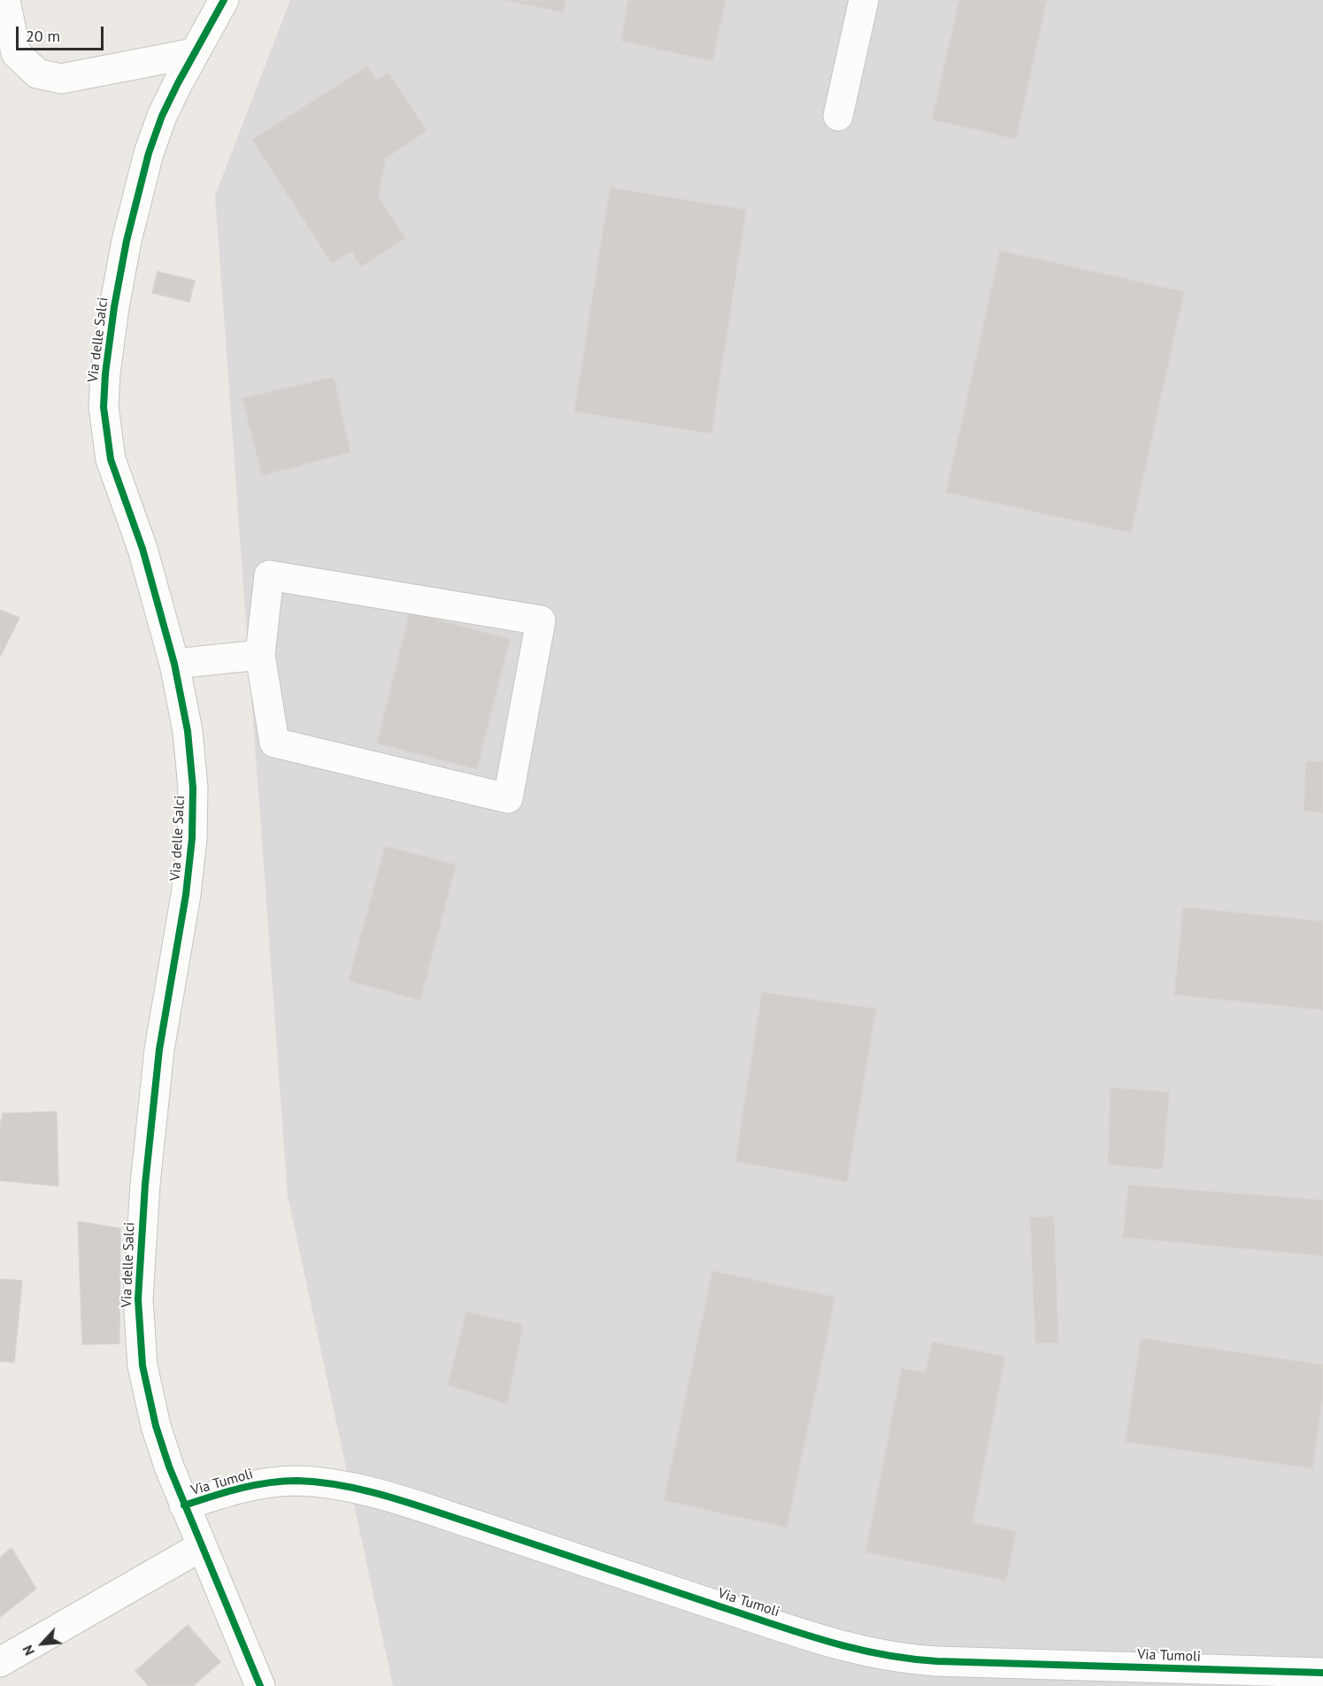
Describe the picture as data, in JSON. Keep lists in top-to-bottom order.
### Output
{
  "streets": {
    "street": ["Via delle Salci", "Via Tumoli"]
  },
  "crossings": [
    ["Via delle Salci", "Via Tumoli"]
  ],
  "scale_bar": "20 m",
  "north": "bottom left"
}
